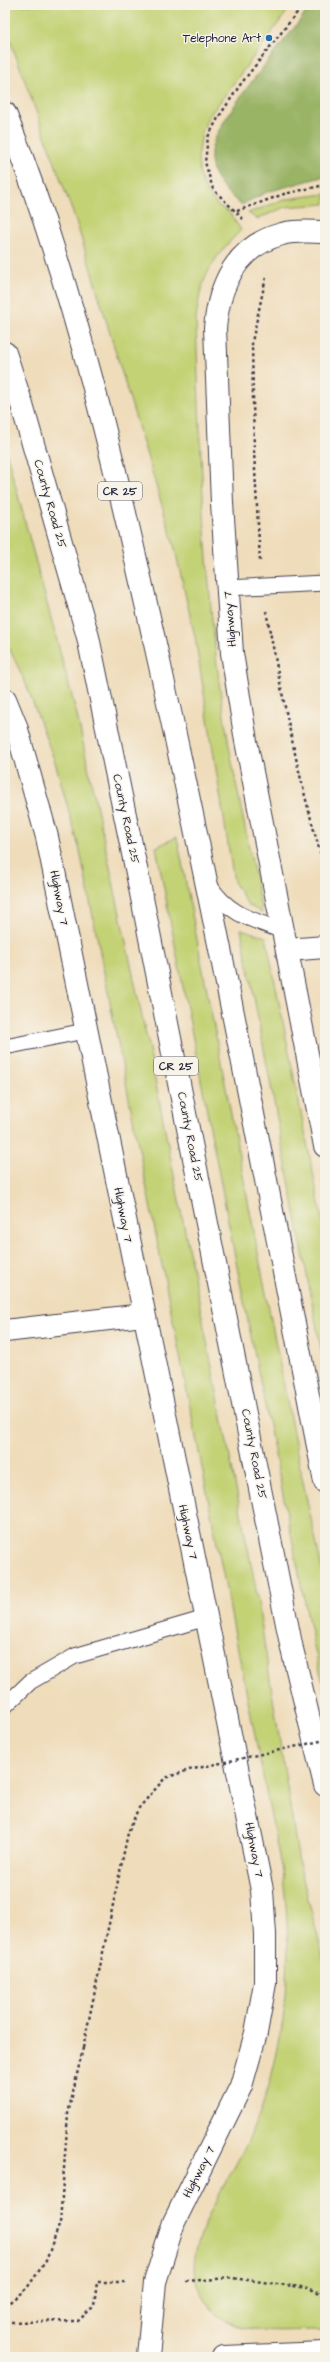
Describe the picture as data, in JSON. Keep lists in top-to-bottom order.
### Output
{
  "streets": {
    "street": ["CR 25", "County Road 25", "Highway 7"]
  },
  "places": ["Telephone Art"]
}
